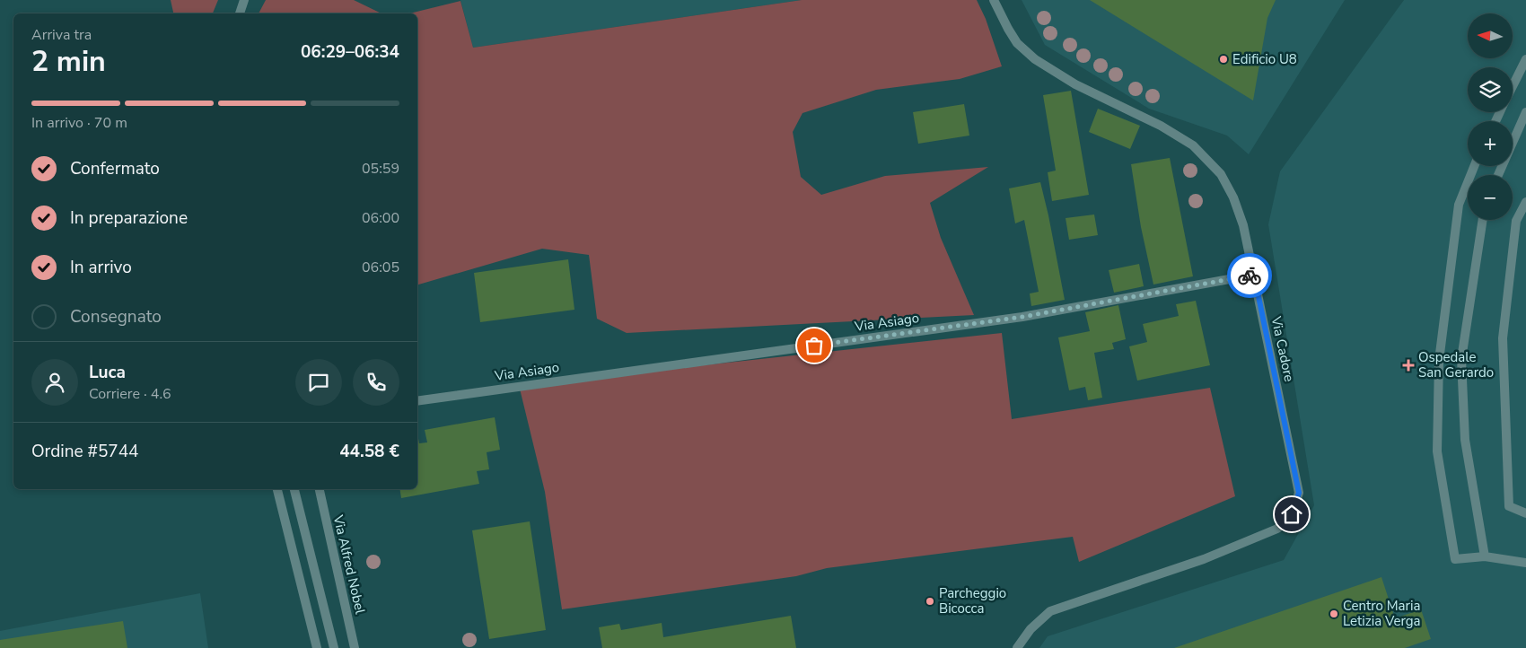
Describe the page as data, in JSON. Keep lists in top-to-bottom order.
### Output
{
  "streets": {
    "street": ["Via Asiago", "Via Cadore", "Via Alfred Nobel"]
  },
  "crossings": [
    ["Via Asiago", "Via Cadore"]
  ],
  "places": {
    "other": ["Edificio U8", "Parcheggio Bicocca", "Centro Maria Letizia Verga"],
    "health": ["Ospedale San Gerardo"]
  },
  "north": "left",
  "page": {
    "map_buttons": ["+", "−"],
    "heading": ["2 min", "Arriva tra", "06:29–06:34"],
    "panel": [
      "Luca",
      "Corriere · 4.6",
      "Ordine #5744",
      "44.58 €"
    ],
    "bar": "In arrivo · 70 m",
    "list": [
      ["Confermato", "05:59"],
      ["In preparazione", "06:00"],
      ["In arrivo", "06:05"],
      "Consegnato"
    ]
  }
}
